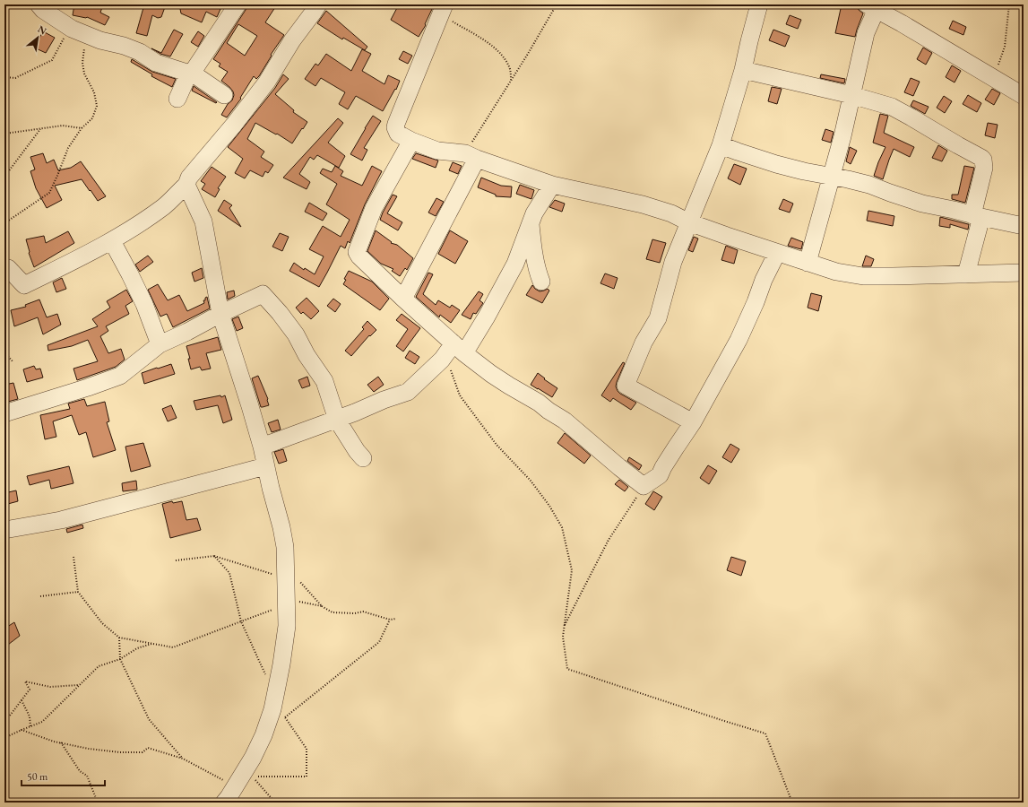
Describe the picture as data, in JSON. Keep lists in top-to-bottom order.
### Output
{
  "scale_bar": "50 m",
  "north": "top right"
}
